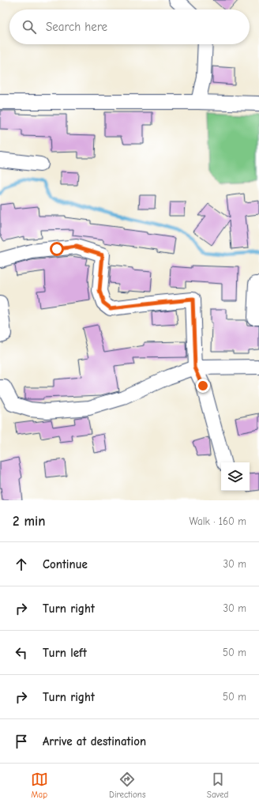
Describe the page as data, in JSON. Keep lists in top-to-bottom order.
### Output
{
  "page": {
    "search": "Search here",
    "heading": ["2 min", "Walk · 160 m"],
    "list": [
      ["Continue", "30 m"],
      ["Turn right", "30 m"],
      ["Turn left", "50 m"],
      ["Turn right", "50 m"],
      "Arrive at destination"
    ],
    "nav": ["Map", "Directions", "Saved"]
  }
}
